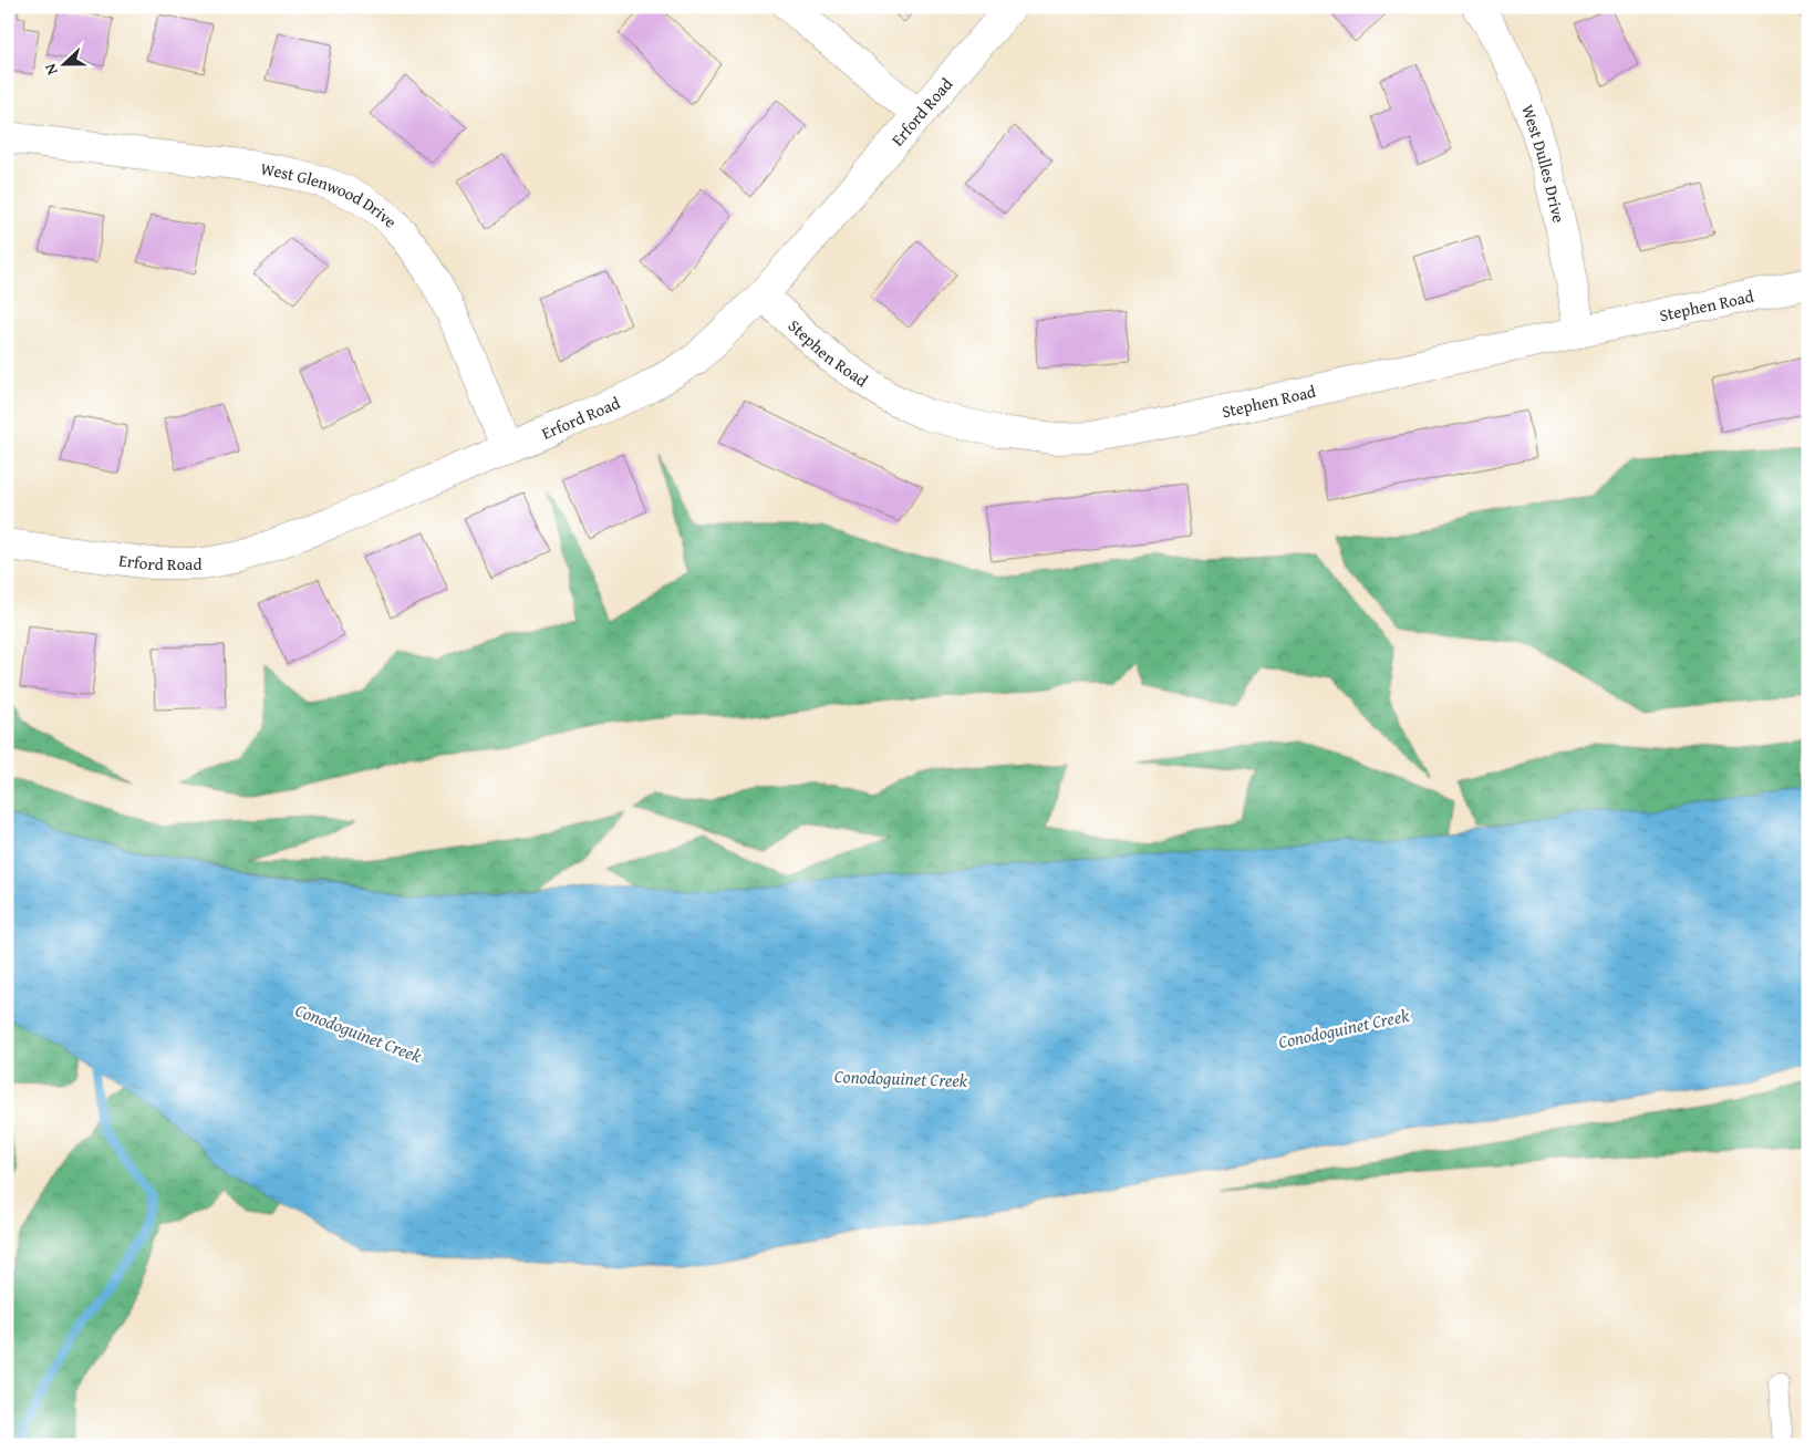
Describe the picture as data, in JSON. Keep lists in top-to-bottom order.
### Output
{
  "streets": {
    "street": [
      "Erford Road",
      "West Dulles Drive",
      "West Glenwood Drive",
      "Stephen Road"
    ]
  },
  "crossings": [
    ["Erford Road", "West Glenwood Drive"],
    ["Erford Road", "Stephen Road"],
    ["West Dulles Drive", "Stephen Road"]
  ],
  "water": ["Conodoguinet Creek"],
  "north": "left"
}
